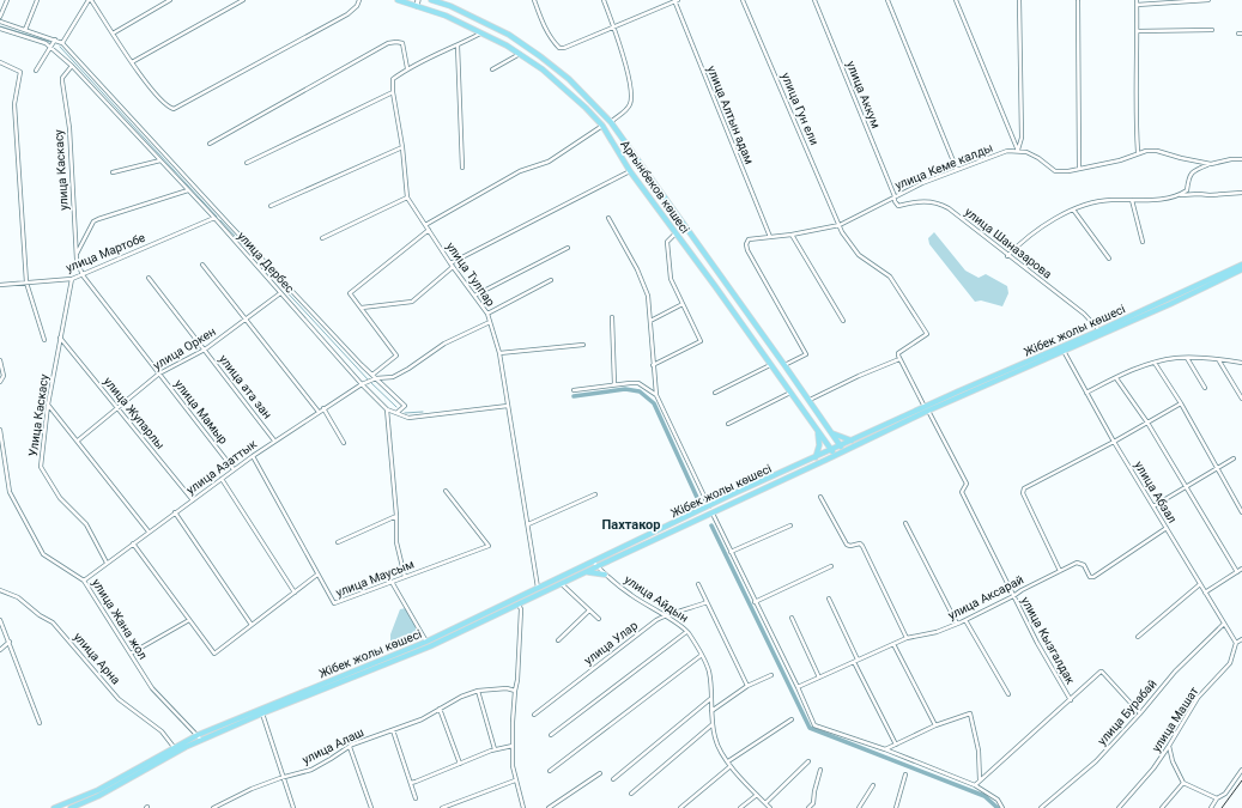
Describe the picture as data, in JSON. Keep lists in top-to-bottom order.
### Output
{
  "streets": {
    "main road": ["Арғынбеков көшесі", "Жібек жолы көшесі"],
    "street": [
      "улица Аккум",
      "улица Гун ели",
      "улица Алтын адам",
      "улица Кеме калды",
      "улица Каскасу",
      "улица Шаназарова",
      "улица Мартобе",
      "улица Дербес",
      "улица Тулпар",
      "улица Оркен",
      "улица ата зан",
      "улица Мамыр",
      "улица Жупарлы",
      "Улица Каскасу",
      "улица Азаттык",
      "улица Абзал",
      "улица Маусым",
      "улица Аксарай",
      "улица Айдын",
      "улица Жана жол",
      "улица Кызгалдак",
      "улица Улар",
      "улица Арна",
      "улица Бурабай",
      "улица Машат",
      "улица Алаш"
    ]
  },
  "crossings": [
    ["улица Аккум", "улица Кеме калды"],
    ["улица Аккум", "улица Шаназарова"],
    ["улица Гун ели", "улица Кеме калды"],
    ["улица Алтын адам", "улица Кеме калды"],
    ["улица Кеме калды", "Арғынбеков көшесі"],
    ["улица Кеме калды", "улица Шаназарова"],
    ["улица Каскасу", "улица Мартобе"],
    ["улица Каскасу", "улица Дербес"],
    ["улица Каскасу", "улица Мамыр"],
    ["Арғынбеков көшесі", "Жібек жолы көшесі"],
    ["улица Шаназарова", "Жібек жолы көшесі"],
    ["улица Мартобе", "улица Дербес"],
    ["улица Мартобе", "улица Мамыр"],
    ["улица Мартобе", "Улица Каскасу"],
    ["улица Дербес", "улица Оркен"],
    ["улица Дербес", "улица Азаттык"],
    ["улица Тулпар", "Жібек жолы көшесі"],
    ["улица Тулпар", "улица Азаттык"],
    ["Жібек жолы көшесі", "улица Абзал"],
    ["Жібек жолы көшесі", "улица Айдын"],
    ["Жібек жолы көшесі", "улица Жана жол"],
    ["Жібек жолы көшесі", "улица Кызгалдак"],
    ["Жібек жолы көшесі", "улица Арна"],
    ["улица Оркен", "улица ата зан"],
    ["улица Оркен", "улица Мамыр"],
    ["улица Оркен", "улица Жупарлы"],
    ["улица ата зан", "улица Азаттык"],
    ["улица Мамыр", "улица Азаттык"],
    ["улица Жупарлы", "Улица Каскасу"],
    ["улица Жупарлы", "улица Азаттык"],
    ["Улица Каскасу", "улица Азаттык"],
    ["улица Азаттык", "улица Маусым"],
    ["улица Азаттык", "улица Жана жол"],
    ["улица Абзал", "улица Аксарай"],
    ["улица Абзал", "улица Бурабай"],
    ["улица Абзал", "улица Машат"],
    ["улица Аксарай", "улица Кызгалдак"],
    ["улица Айдын", "улица Улар"]
  ],
  "districts": ["Пахтакор"]
}
